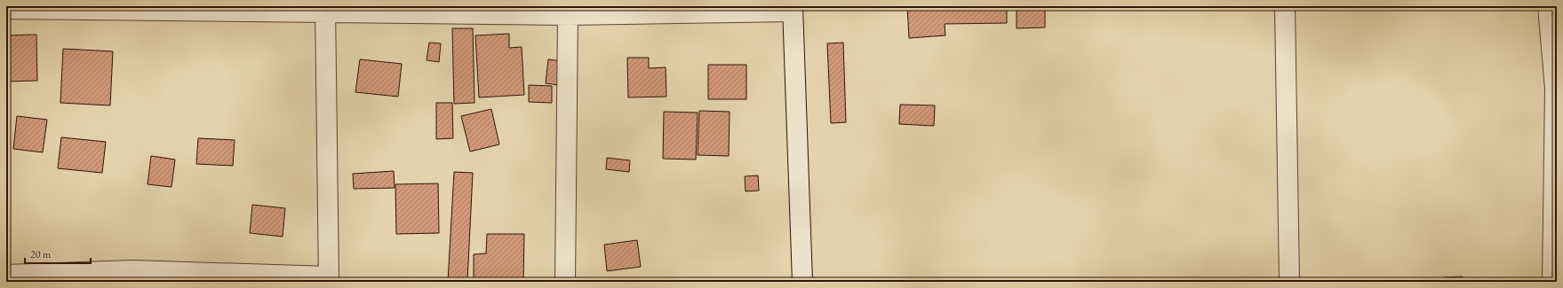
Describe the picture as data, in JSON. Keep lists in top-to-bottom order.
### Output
{
  "scale_bar": "20 m"
}
